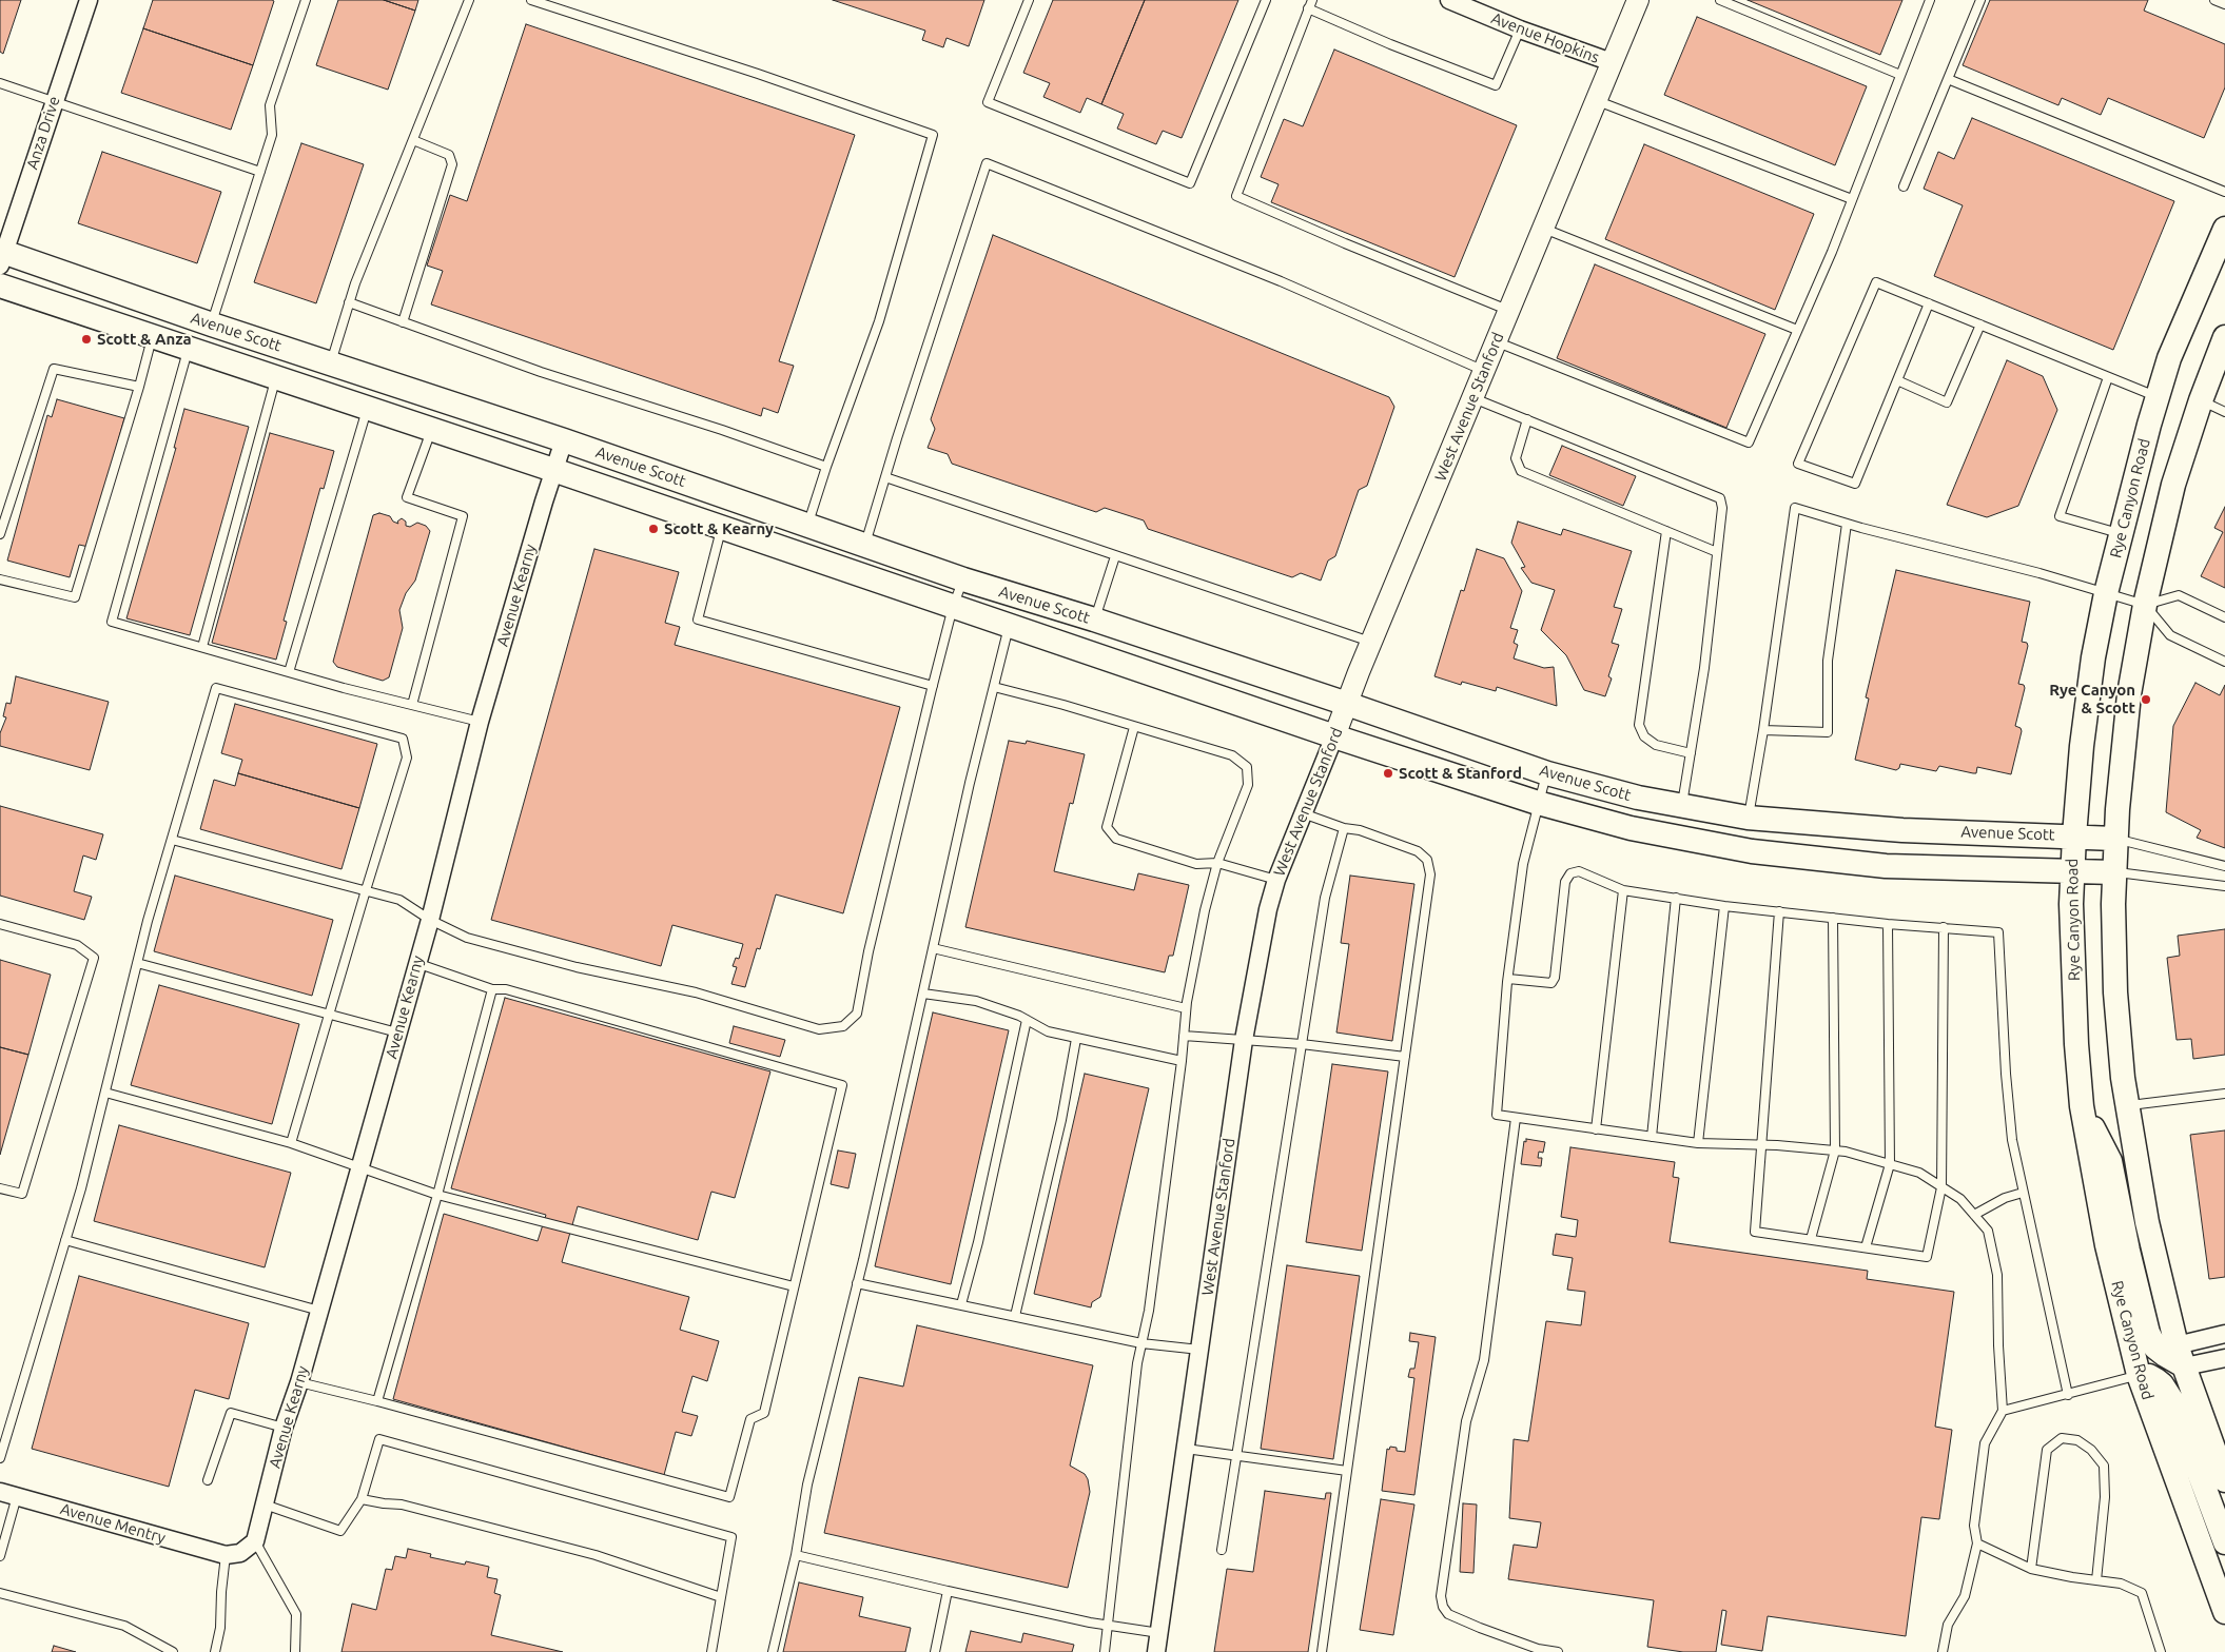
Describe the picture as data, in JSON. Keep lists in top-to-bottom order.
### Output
{
  "streets": {
    "main road": ["Avenue Scott", "Rye Canyon Road"],
    "street": [
      "Avenue Hopkins",
      "Anza Drive",
      "West Avenue Stanford",
      "Avenue Kearny",
      "Avenue Mentry"
    ]
  },
  "crossings": [
    ["Avenue Hopkins", "West Avenue Stanford"],
    ["Anza Drive", "Avenue Scott"],
    ["Avenue Scott", "West Avenue Stanford"],
    ["Avenue Scott", "Rye Canyon Road"],
    ["Avenue Scott", "Avenue Kearny"]
  ],
  "places": [
    "Scott & Anza",
    "Scott & Kearny",
    "Rye Canyon & Scott",
    "Scott & Stanford"
  ]
}
